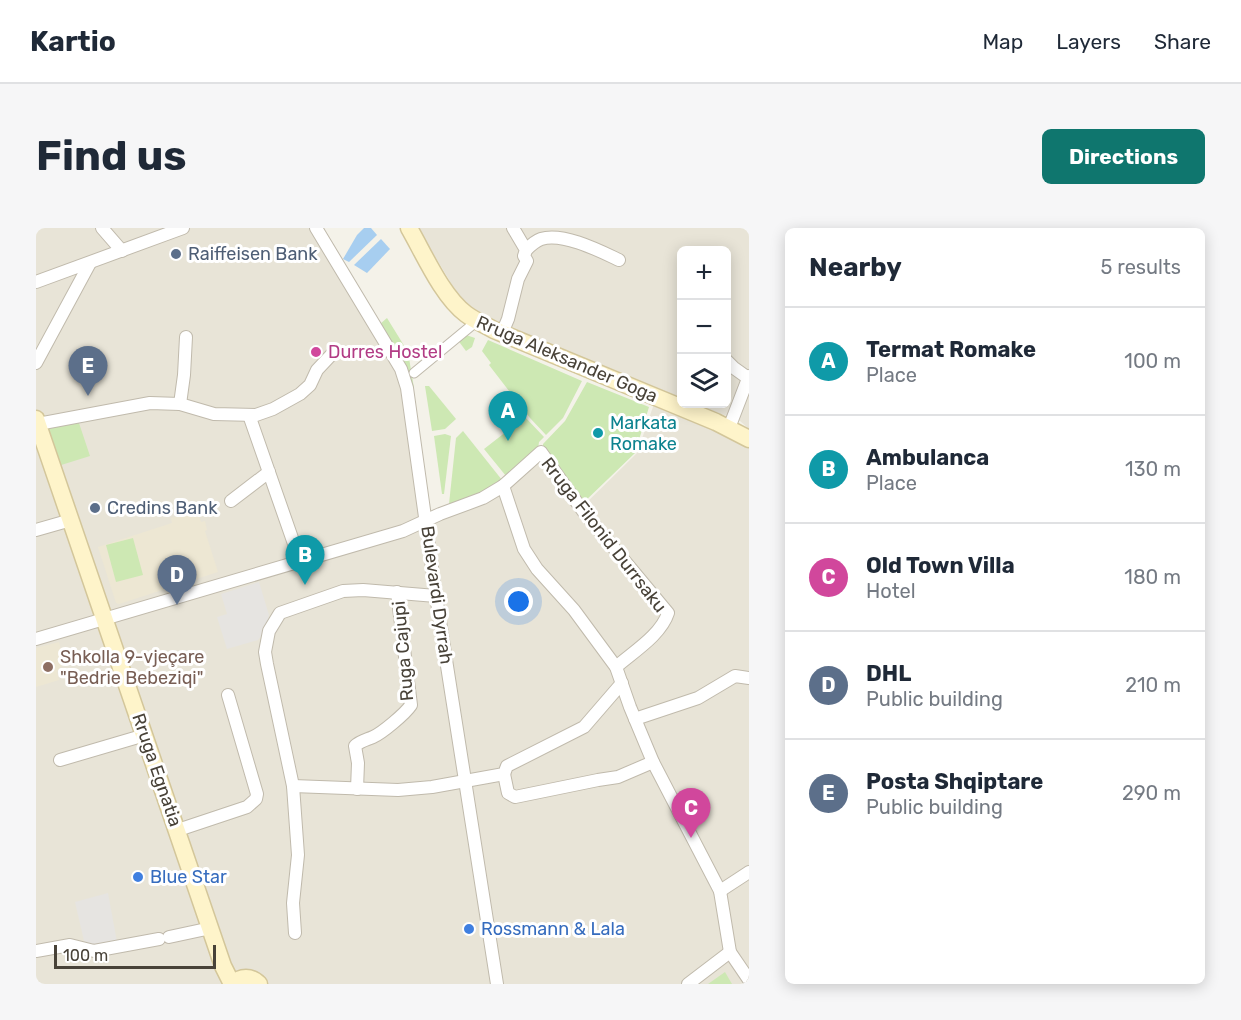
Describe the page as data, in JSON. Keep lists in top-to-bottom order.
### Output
{
  "streets": {
    "main road": ["Rruga Aleksander Goga", "Rruga Egnatia"],
    "street": ["Rruga Filonid Durrsaku", "Bulevardi Dyrrah", "Ruga Cajupi"]
  },
  "places": [
    "Raiffeisen Bank",
    "Durres Hostel",
    "Markata Romake",
    "Credins Bank",
    "Shkolla 9-vjeçare \"Bedrie Bebeziqi\"",
    "Blue Star",
    "Rossmann & Lala"
  ],
  "scale_bar": "100 m",
  "page": {
    "header": "Kartio",
    "nav": ["Map", "Layers", "Share"],
    "buttons": "Directions",
    "title": "Find us",
    "heading": ["Nearby", "5 results"],
    "map_buttons": ["+", "−"],
    "list": [
      {
        "mark": "A",
        "name": "Termat Romake",
        "note": "Place",
        "value": "100 m"
      },
      {
        "mark": "B",
        "name": "Ambulanca",
        "note": "Place",
        "value": "130 m"
      },
      {
        "mark": "C",
        "name": "Old Town Villa",
        "note": "Hotel",
        "value": "180 m"
      },
      {
        "mark": "D",
        "name": "DHL",
        "note": "Public building",
        "value": "210 m"
      },
      {
        "mark": "E",
        "name": "Posta Shqiptare",
        "note": "Public building",
        "value": "290 m"
      }
    ],
    "pins": [
      "E",
      "A",
      "B",
      "D",
      "C"
    ],
    "scale": "100 m"
  }
}
